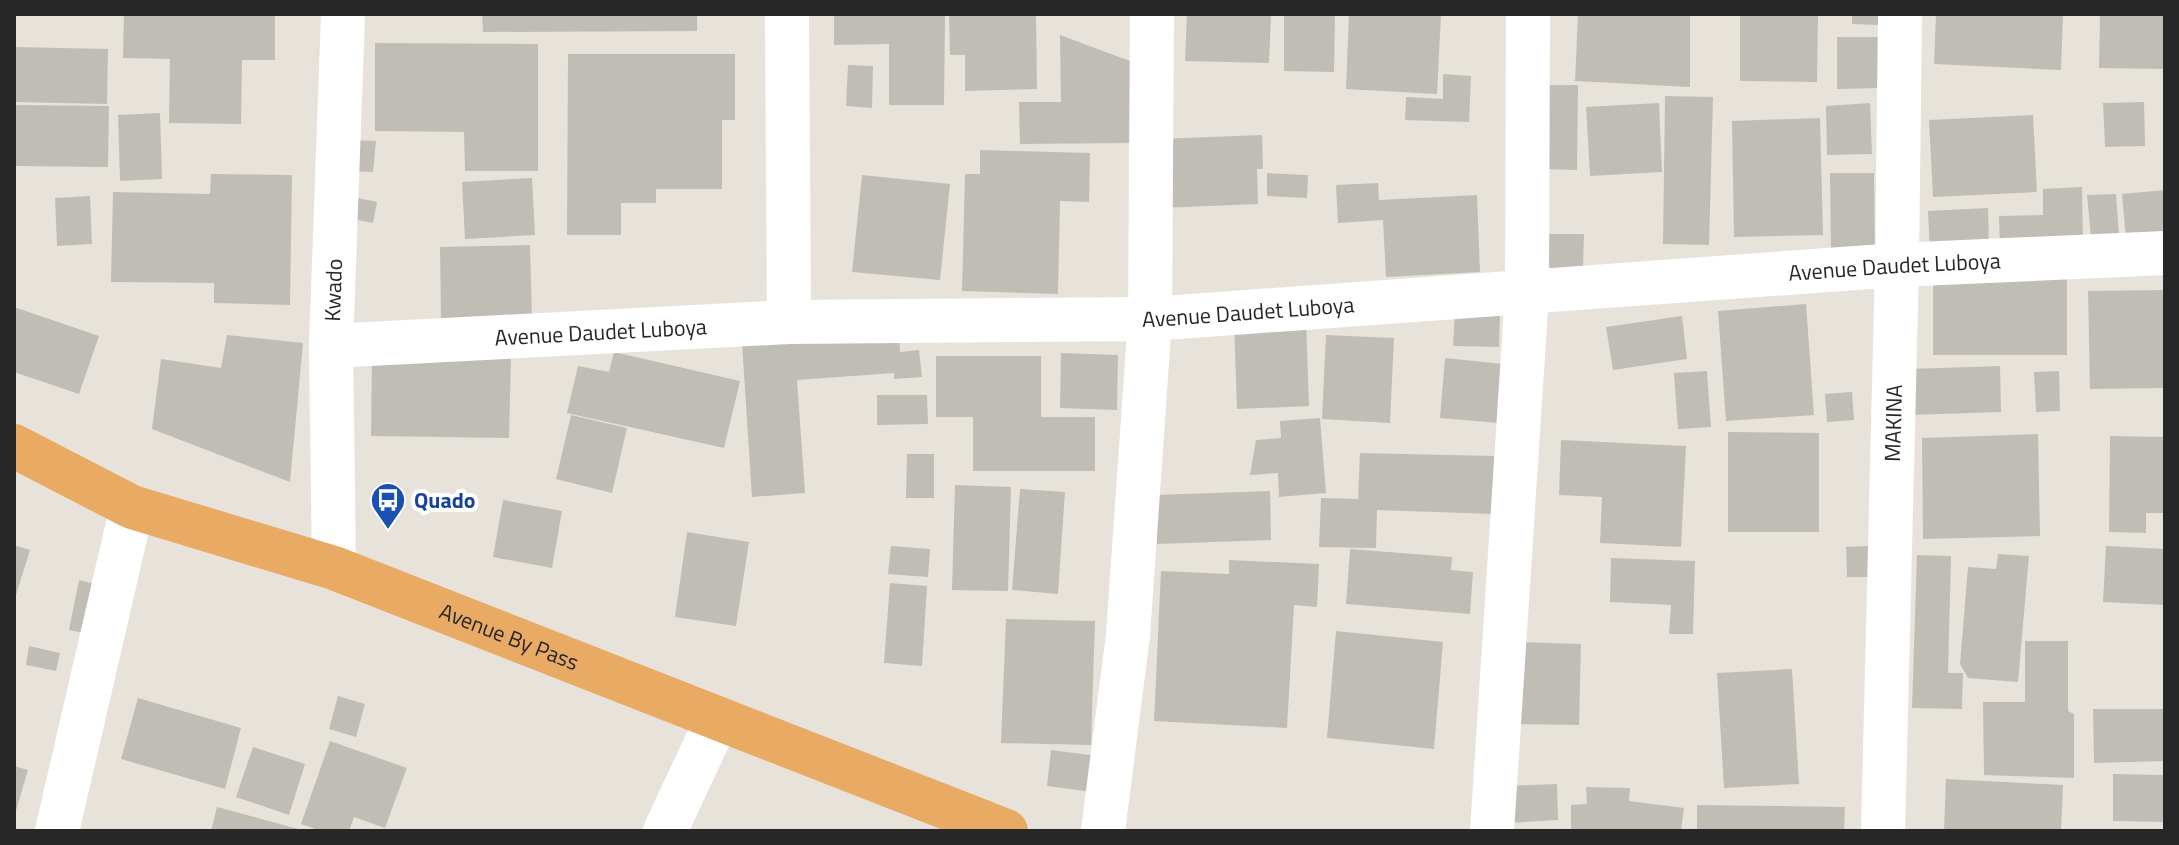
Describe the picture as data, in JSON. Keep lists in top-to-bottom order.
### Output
{
  "streets": {
    "highway": ["Avenue By Pass"],
    "street": ["Avenue Daudet Luboya", "Kwado", "MAKINA"]
  },
  "crossings": [
    ["Avenue Daudet Luboya", "Kwado"],
    ["Avenue Daudet Luboya", "MAKINA"],
    ["Kwado", "Avenue By Pass"]
  ],
  "places": {
    "bus stop": ["Quado"]
  }
}
